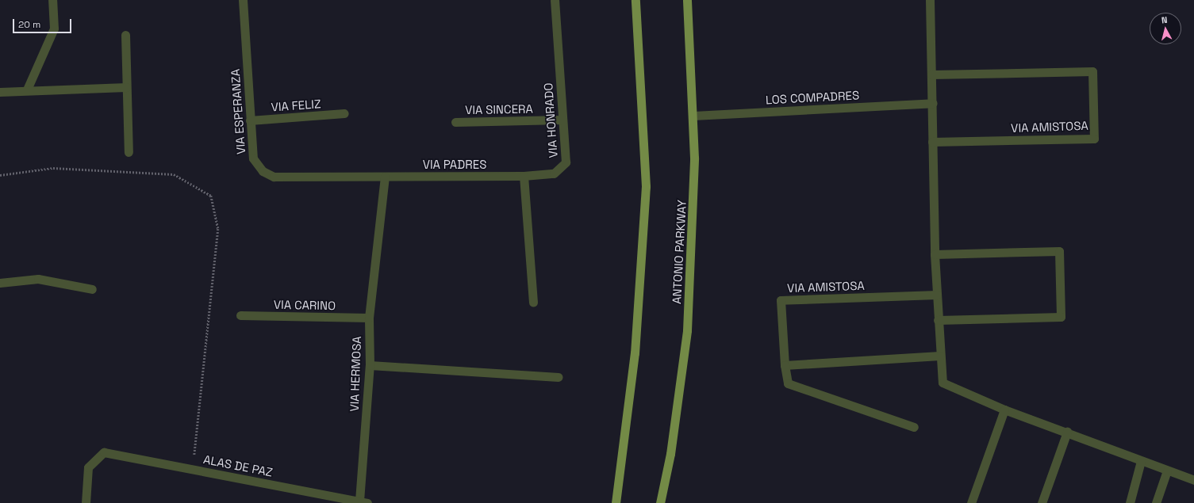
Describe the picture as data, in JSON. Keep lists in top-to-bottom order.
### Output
{
  "streets": {
    "main road": ["ANTONIO PARKWAY"],
    "street": [
      "LOS COMPADRES",
      "VIA FELIZ",
      "VIA SINCERA",
      "VIA ESPERANZA",
      "VIA HONRADO",
      "VIA AMISTOSA",
      "VIA PADRES",
      "VIA CARINO",
      "VIA HERMOSA",
      "ALAS DE PAZ"
    ]
  },
  "crossings": [
    ["LOS COMPADRES", "ANTONIO PARKWAY"],
    ["VIA FELIZ", "VIA ESPERANZA"],
    ["VIA SINCERA", "VIA HONRADO"],
    ["VIA ESPERANZA", "VIA PADRES"],
    ["VIA ESPERANZA", "VIA HERMOSA"],
    ["VIA HONRADO", "VIA PADRES"],
    ["VIA PADRES", "VIA HERMOSA"],
    ["VIA CARINO", "VIA HERMOSA"],
    ["VIA HERMOSA", "ALAS DE PAZ"]
  ],
  "scale_bar": "20 m",
  "north": "top"
}
